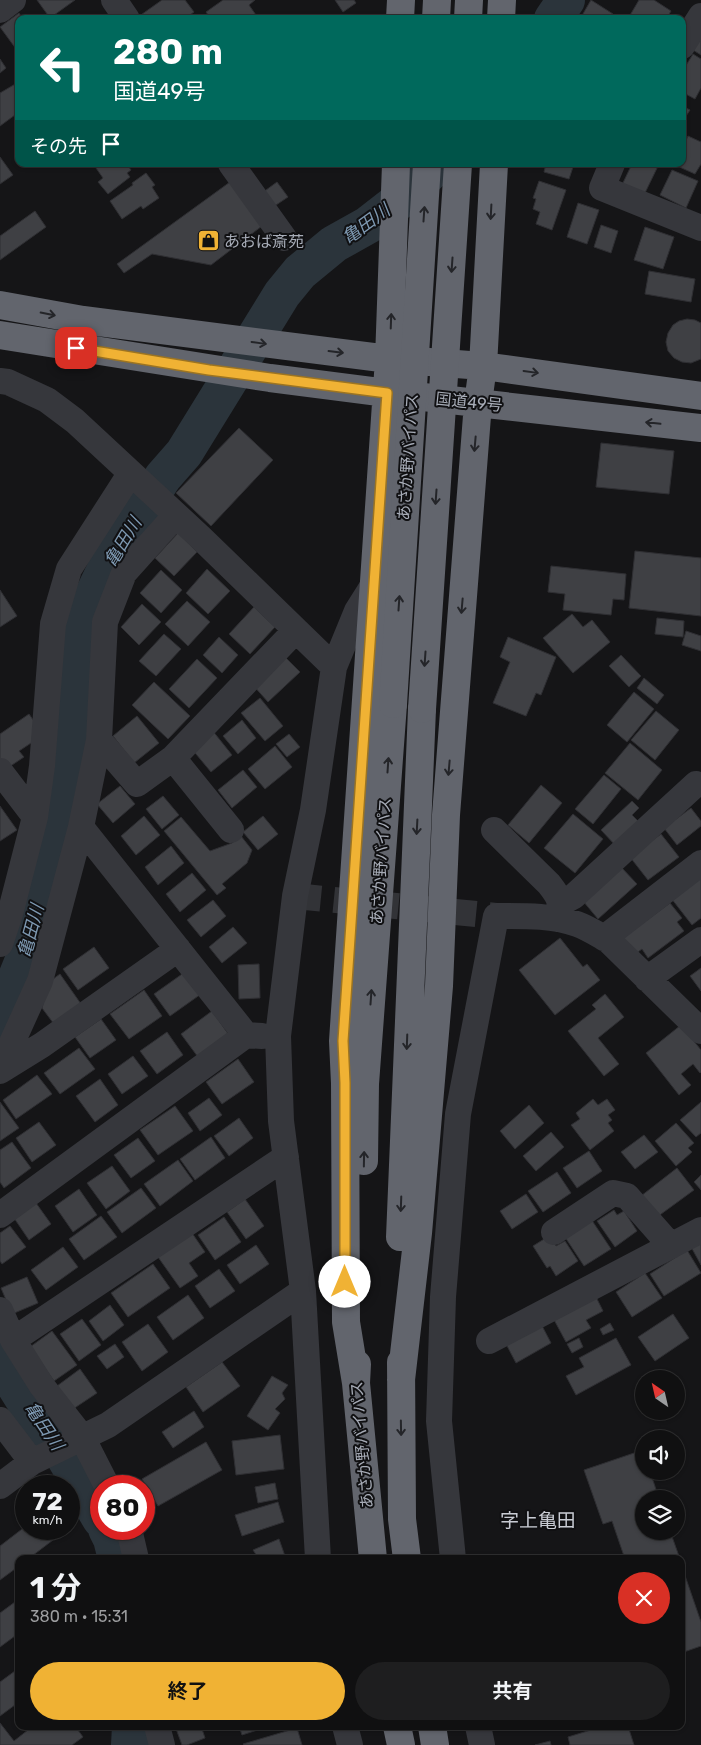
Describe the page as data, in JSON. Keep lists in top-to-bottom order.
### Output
{
  "streets": {
    "highway": ["国道49号", "あさか野バイパス"]
  },
  "districts": ["字上亀田"],
  "water": ["亀田川"],
  "places": {
    "shop": ["あおば斎苑"]
  },
  "north": "top left",
  "page": {
    "turn": ["280 m", "国道49号"],
    "then": "その先",
    "speed": "72 km/h",
    "limit": "80",
    "heading": ["1 分", "380 m · 15:31"],
    "buttons": ["終了", "共有"]
  }
}
